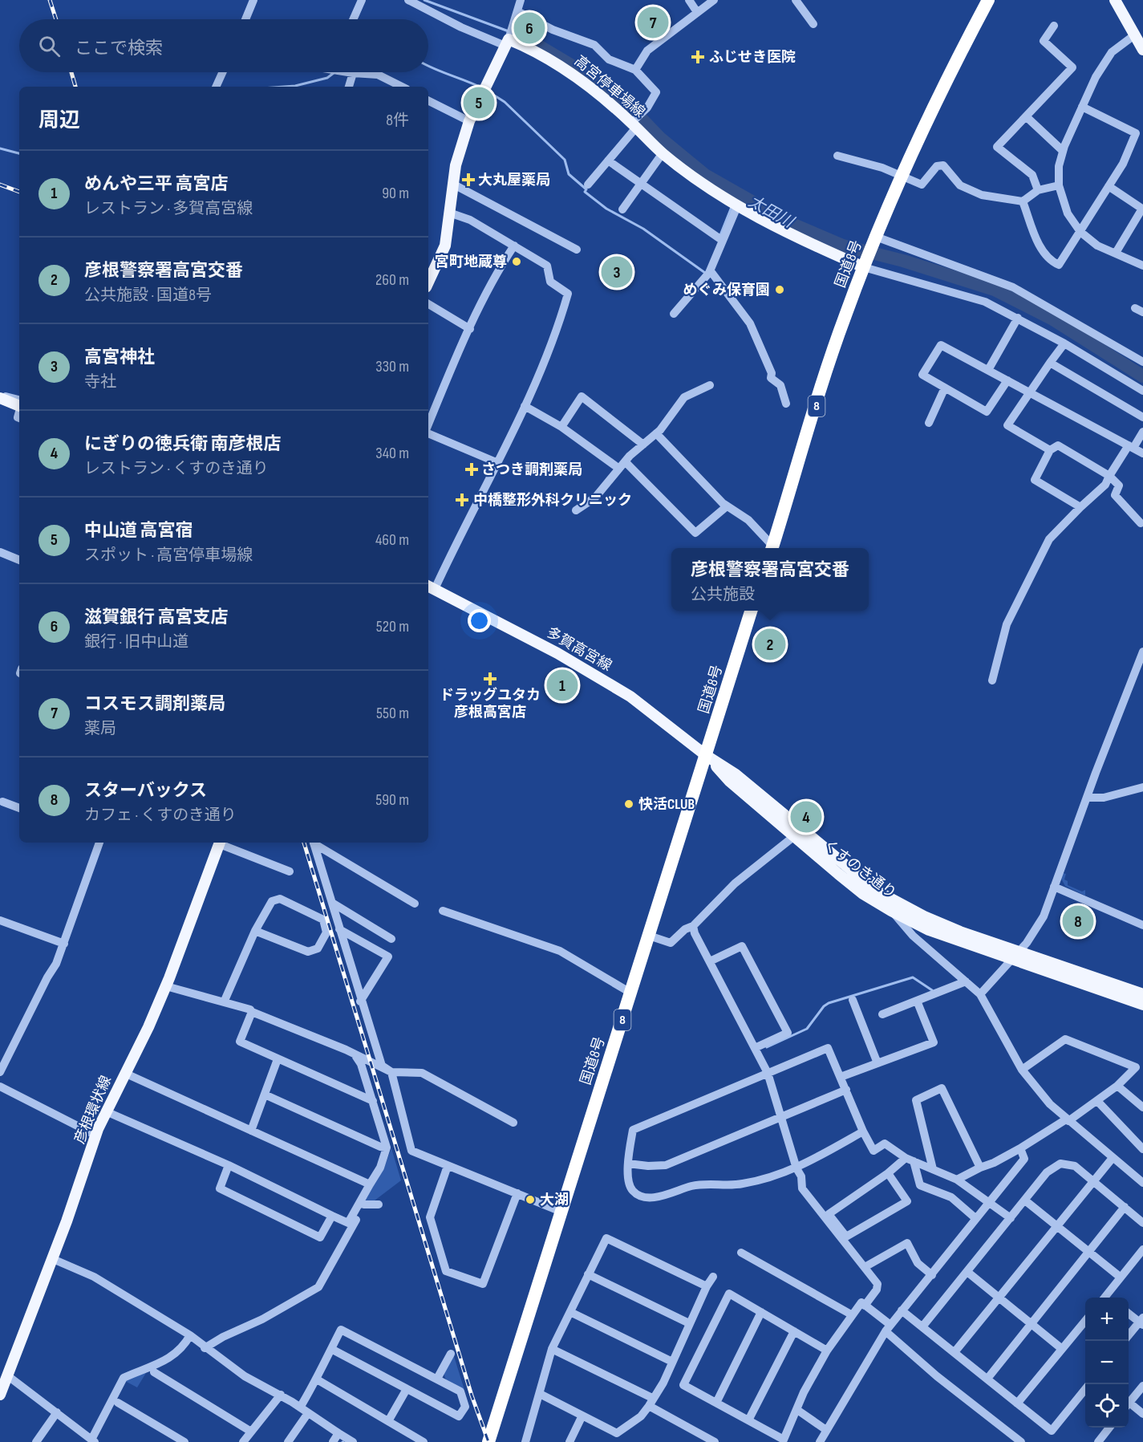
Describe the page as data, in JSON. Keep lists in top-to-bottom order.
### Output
{
  "streets": {
    "highway": ["国道8号", "8"],
    "main road": [
      "高宮停車場線",
      "多賀高宮線",
      "くすのき通り",
      "彦根環状線"
    ]
  },
  "crossings": [
    ["高宮停車場線", "国道8号"],
    ["国道8号", "多賀高宮線"],
    ["国道8号", "くすのき通り"],
    ["多賀高宮線", "くすのき通り"]
  ],
  "water": ["太田川"],
  "places": {
    "health": [
      "ふじせき医院",
      "大丸屋薬局",
      "さつき調剤薬局",
      "中橋整形外科クリニック",
      "ドラッグユタカ 彦根高宮店"
    ],
    "other": [
      "宮町地蔵尊",
      "めぐみ保育園",
      "快活CLUB",
      "大湖"
    ]
  },
  "page": {
    "pins": [
      "7",
      "6",
      "5",
      "3",
      "2",
      "1",
      "4",
      "8"
    ],
    "search": "ここで検索",
    "heading": ["周辺", "8件"],
    "list": [
      {
        "mark": "1",
        "name": "めんや三平 高宮店",
        "note": "レストラン · 多賀高宮線",
        "value": "90 m"
      },
      {
        "mark": "2",
        "name": "彦根警察署高宮交番",
        "note": "公共施設 · 国道8号",
        "value": "260 m"
      },
      {
        "mark": "3",
        "name": "高宮神社",
        "note": "寺社",
        "value": "330 m"
      },
      {
        "mark": "4",
        "name": "にぎりの徳兵衛 南彦根店",
        "note": "レストラン · くすのき通り",
        "value": "340 m"
      },
      {
        "mark": "5",
        "name": "中山道 高宮宿",
        "note": "スポット · 高宮停車場線",
        "value": "460 m"
      },
      {
        "mark": "6",
        "name": "滋賀銀行 高宮支店",
        "note": "銀行 · 旧中山道",
        "value": "520 m"
      },
      {
        "mark": "7",
        "name": "コスモス調剤薬局",
        "note": "薬局",
        "value": "550 m"
      },
      {
        "mark": "8",
        "name": "スターバックス",
        "note": "カフェ · くすのき通り",
        "value": "590 m"
      }
    ],
    "popup": ["彦根警察署高宮交番", "公共施設"],
    "map_buttons": ["+", "−"]
  }
}
